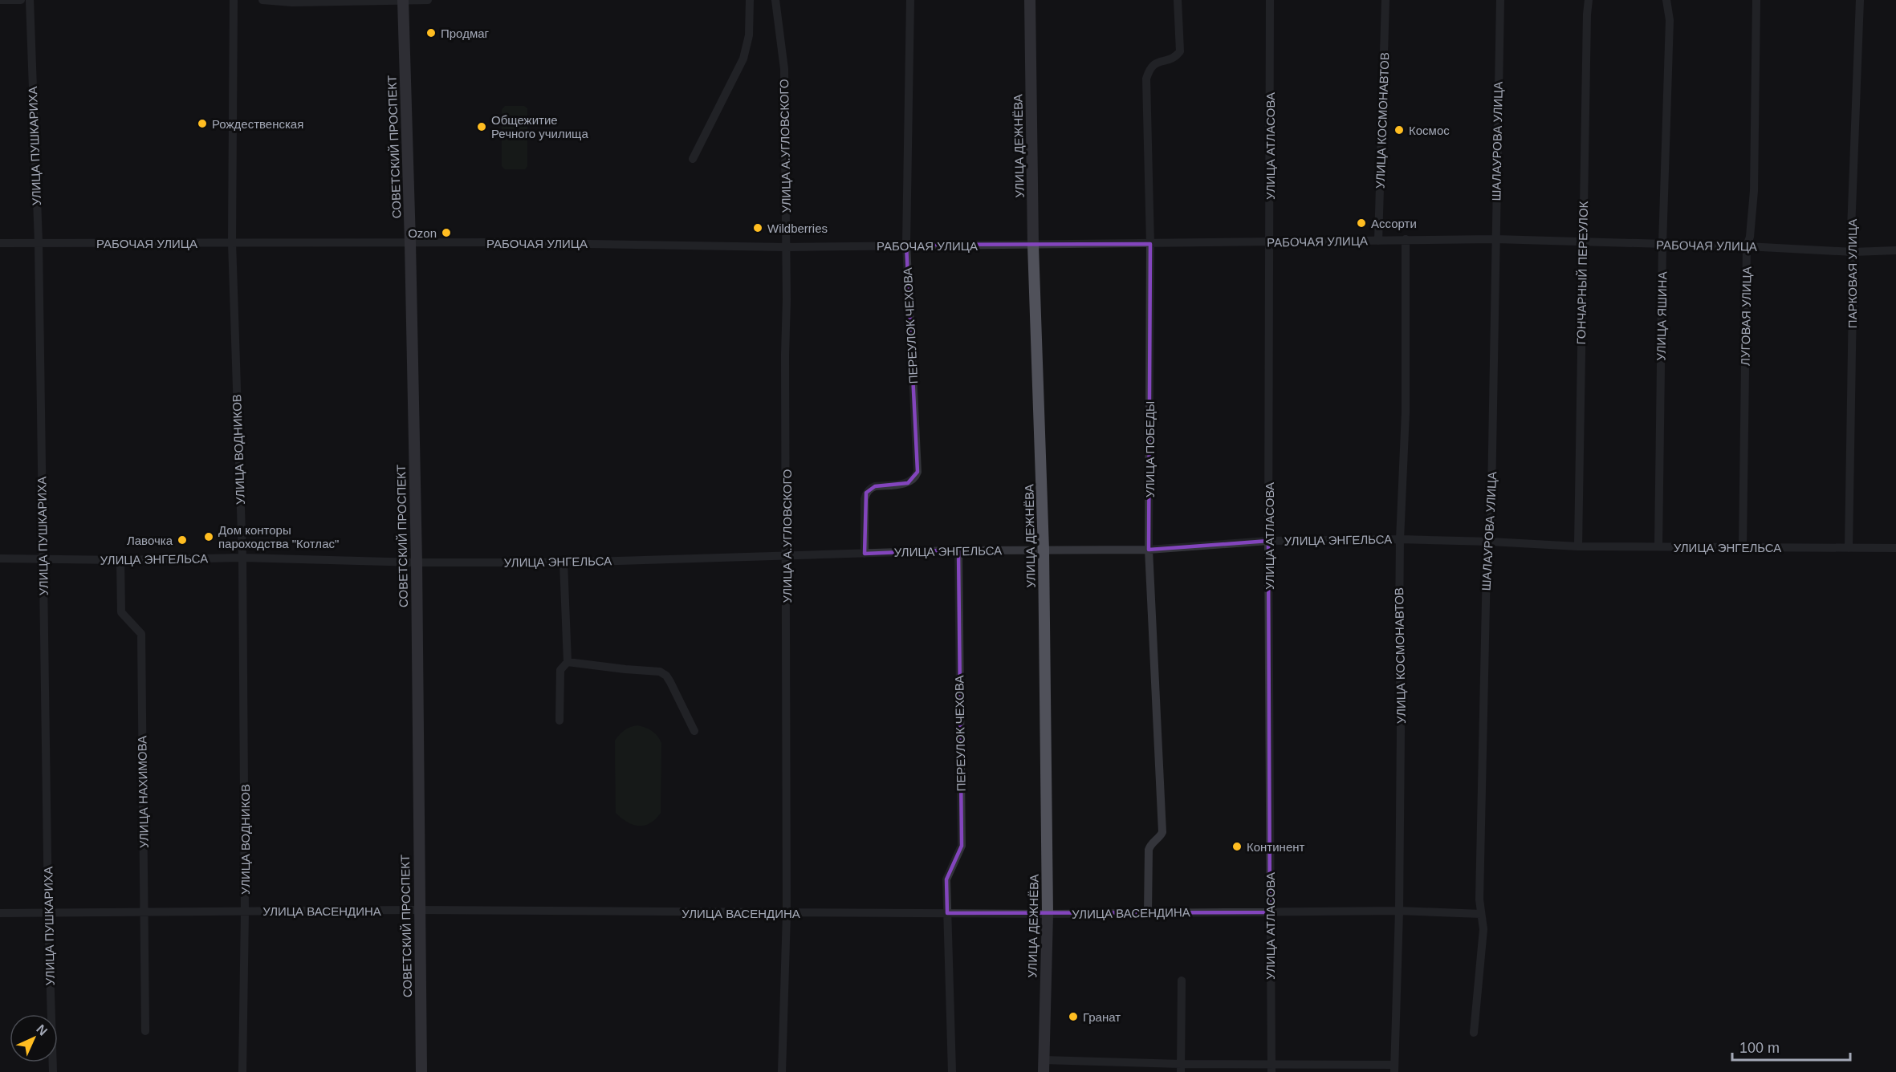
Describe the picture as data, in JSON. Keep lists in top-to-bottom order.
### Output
{
  "streets": {
    "main road": ["УЛИЦА ДЕЖНЁВА", "СОВЕТСКИЙ ПРОСПЕКТ"],
    "street": [
      "УЛИЦА КОСМОНАВТОВ",
      "ШАЛАУРОВА УЛИЦА",
      "УЛИЦА ПУШКАРИХА",
      "УЛИЦА А.УГЛОВСКОГО",
      "УЛИЦА АТЛАСОВА",
      "РАБОЧАЯ УЛИЦА",
      "ГОНЧАРНЫЙ ПЕРЕУЛОК",
      "ПАРКОВАЯ УЛИЦА",
      "УЛИЦА ЯШИНА",
      "ЛУГОВАЯ УЛИЦА",
      "ПЕРЕУЛОК ЧЕХОВА",
      "УЛИЦА ВОДНИКОВ",
      "УЛИЦА ПОБЕДЫ",
      "УЛИЦА ЭНГЕЛЬСА",
      "УЛИЦА НАХИМОВА",
      "УЛИЦА ВАСЕНДИНА"
    ]
  },
  "crossings": [
    ["УЛИЦА КОСМОНАВТОВ", "РАБОЧАЯ УЛИЦА"],
    ["УЛИЦА КОСМОНАВТОВ", "УЛИЦА ЭНГЕЛЬСА"],
    ["УЛИЦА КОСМОНАВТОВ", "УЛИЦА ВАСЕНДИНА"],
    ["ШАЛАУРОВА УЛИЦА", "РАБОЧАЯ УЛИЦА"],
    ["ШАЛАУРОВА УЛИЦА", "УЛИЦА ЭНГЕЛЬСА"],
    ["ШАЛАУРОВА УЛИЦА", "УЛИЦА ВАСЕНДИНА"],
    ["УЛИЦА ПУШКАРИХА", "РАБОЧАЯ УЛИЦА"],
    ["УЛИЦА ПУШКАРИХА", "УЛИЦА ЭНГЕЛЬСА"],
    ["УЛИЦА ПУШКАРИХА", "УЛИЦА ВАСЕНДИНА"],
    ["УЛИЦА А.УГЛОВСКОГО", "РАБОЧАЯ УЛИЦА"],
    ["УЛИЦА А.УГЛОВСКОГО", "УЛИЦА ЭНГЕЛЬСА"],
    ["УЛИЦА А.УГЛОВСКОГО", "УЛИЦА ВАСЕНДИНА"],
    ["УЛИЦА ДЕЖНЁВА", "РАБОЧАЯ УЛИЦА"],
    ["УЛИЦА ДЕЖНЁВА", "УЛИЦА ЭНГЕЛЬСА"],
    ["УЛИЦА ДЕЖНЁВА", "УЛИЦА ВАСЕНДИНА"],
    ["УЛИЦА АТЛАСОВА", "РАБОЧАЯ УЛИЦА"],
    ["УЛИЦА АТЛАСОВА", "УЛИЦА ЭНГЕЛЬСА"],
    ["УЛИЦА АТЛАСОВА", "УЛИЦА ВАСЕНДИНА"],
    ["СОВЕТСКИЙ ПРОСПЕКТ", "РАБОЧАЯ УЛИЦА"],
    ["СОВЕТСКИЙ ПРОСПЕКТ", "УЛИЦА ЭНГЕЛЬСА"],
    ["СОВЕТСКИЙ ПРОСПЕКТ", "УЛИЦА ВАСЕНДИНА"],
    ["РАБОЧАЯ УЛИЦА", "ГОНЧАРНЫЙ ПЕРЕУЛОК"],
    ["РАБОЧАЯ УЛИЦА", "ПАРКОВАЯ УЛИЦА"],
    ["РАБОЧАЯ УЛИЦА", "УЛИЦА ЯШИНА"],
    ["РАБОЧАЯ УЛИЦА", "ЛУГОВАЯ УЛИЦА"],
    ["РАБОЧАЯ УЛИЦА", "ПЕРЕУЛОК ЧЕХОВА"],
    ["РАБОЧАЯ УЛИЦА", "УЛИЦА ВОДНИКОВ"],
    ["РАБОЧАЯ УЛИЦА", "УЛИЦА ПОБЕДЫ"],
    ["ГОНЧАРНЫЙ ПЕРЕУЛОК", "УЛИЦА ЭНГЕЛЬСА"],
    ["ПАРКОВАЯ УЛИЦА", "УЛИЦА ЭНГЕЛЬСА"],
    ["УЛИЦА ЯШИНА", "УЛИЦА ЭНГЕЛЬСА"],
    ["ЛУГОВАЯ УЛИЦА", "УЛИЦА ЭНГЕЛЬСА"],
    ["ПЕРЕУЛОК ЧЕХОВА", "УЛИЦА ЭНГЕЛЬСА"],
    ["ПЕРЕУЛОК ЧЕХОВА", "УЛИЦА ВАСЕНДИНА"],
    ["УЛИЦА ВОДНИКОВ", "УЛИЦА ЭНГЕЛЬСА"],
    ["УЛИЦА ВОДНИКОВ", "УЛИЦА ВАСЕНДИНА"],
    ["УЛИЦА ПОБЕДЫ", "УЛИЦА ЭНГЕЛЬСА"],
    ["УЛИЦА ПОБЕДЫ", "УЛИЦА ВАСЕНДИНА"],
    ["УЛИЦА ЭНГЕЛЬСА", "УЛИЦА НАХИМОВА"],
    ["УЛИЦА НАХИМОВА", "УЛИЦА ВАСЕНДИНА"]
  ],
  "places": [
    "Продмаг",
    "Рождественская",
    "Общежитие Речного училища",
    "Космос",
    "Ассорти",
    "Wildberries",
    "Ozon",
    "Дом конторы пароходства \"Котлас\"",
    "Лавочка",
    "Континент",
    "Гранат"
  ],
  "scale_bar": "100 m",
  "north": "top right"
}
